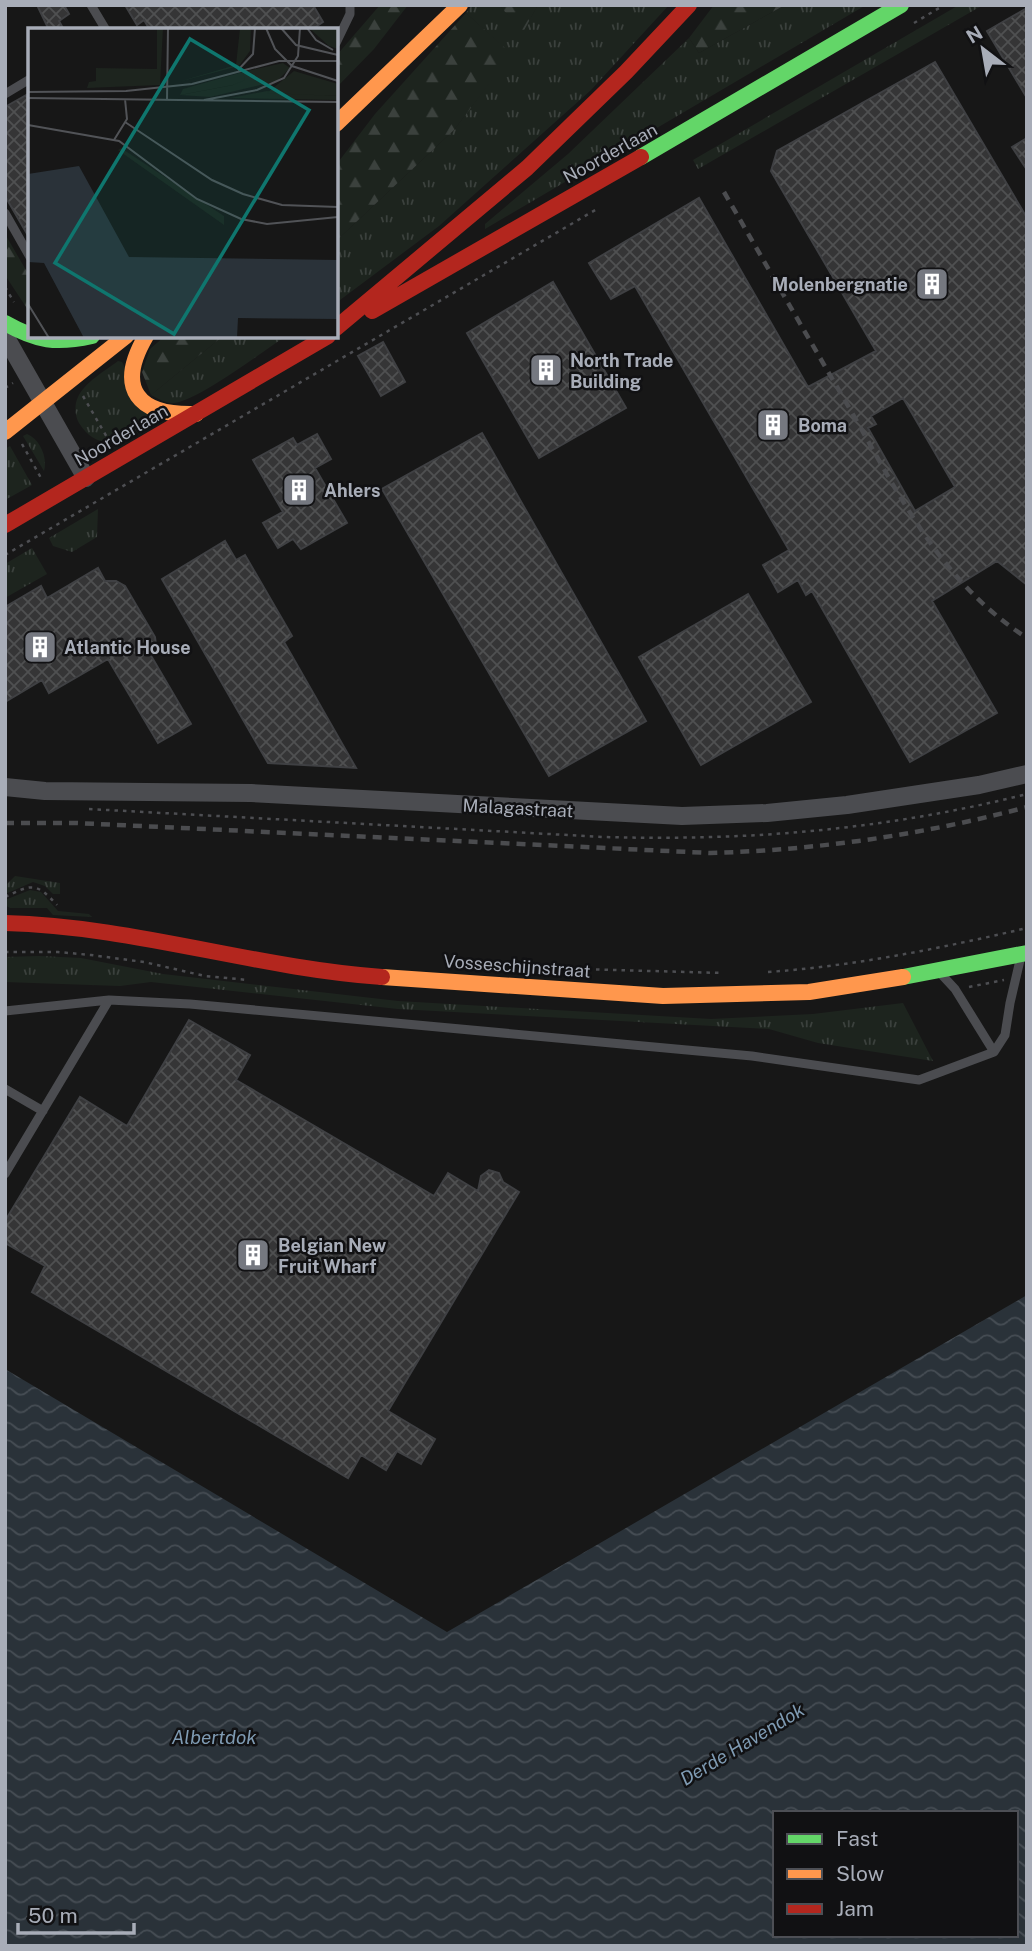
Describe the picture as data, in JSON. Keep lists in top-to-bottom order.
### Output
{
  "streets": {
    "main road": ["Noorderlaan", "Vosseschijnstraat"],
    "street": ["Malagastraat"]
  },
  "water": ["Albertdok", "Derde Havendok"],
  "places": {
    "building": [
      "Molenbergnatie",
      "North Trade Building",
      "Boma",
      "Ahlers",
      "Atlantic House",
      "Belgian New Fruit Wharf"
    ]
  },
  "legend": ["Fast", "Slow", "Jam"],
  "scale_bar": "50 m",
  "north": "top left"
}
